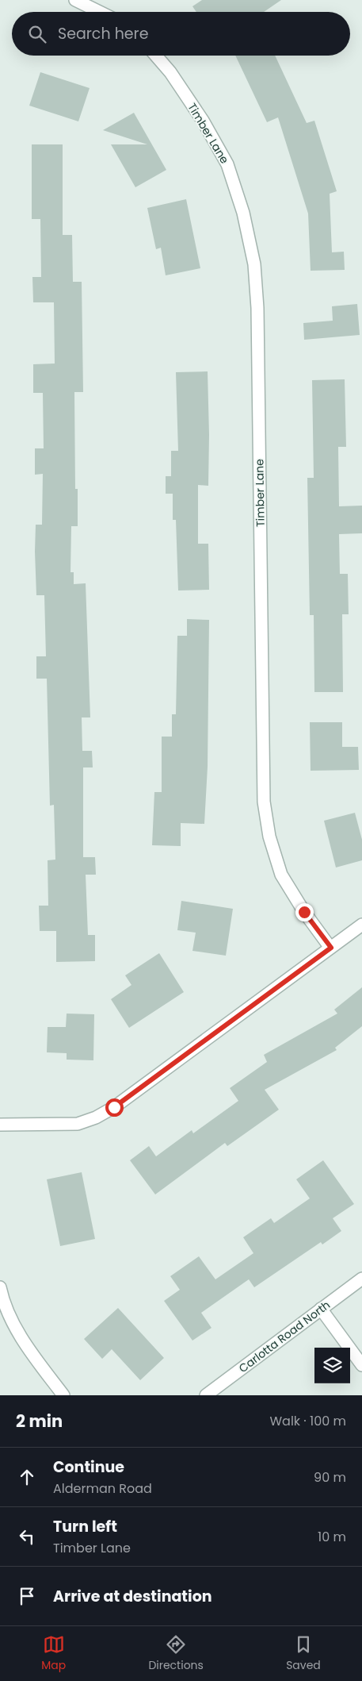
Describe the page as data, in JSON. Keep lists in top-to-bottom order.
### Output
{
  "streets": {
    "street": ["Timber Lane", "Carlotta Road North"]
  },
  "page": {
    "search": "Search here",
    "heading": ["2 min", "Walk · 100 m"],
    "list": [
      ["Continue", "Alderman Road", "90 m"],
      ["Turn left", "Timber Lane", "10 m"],
      "Arrive at destination"
    ],
    "nav": ["Map", "Directions", "Saved"]
  }
}
